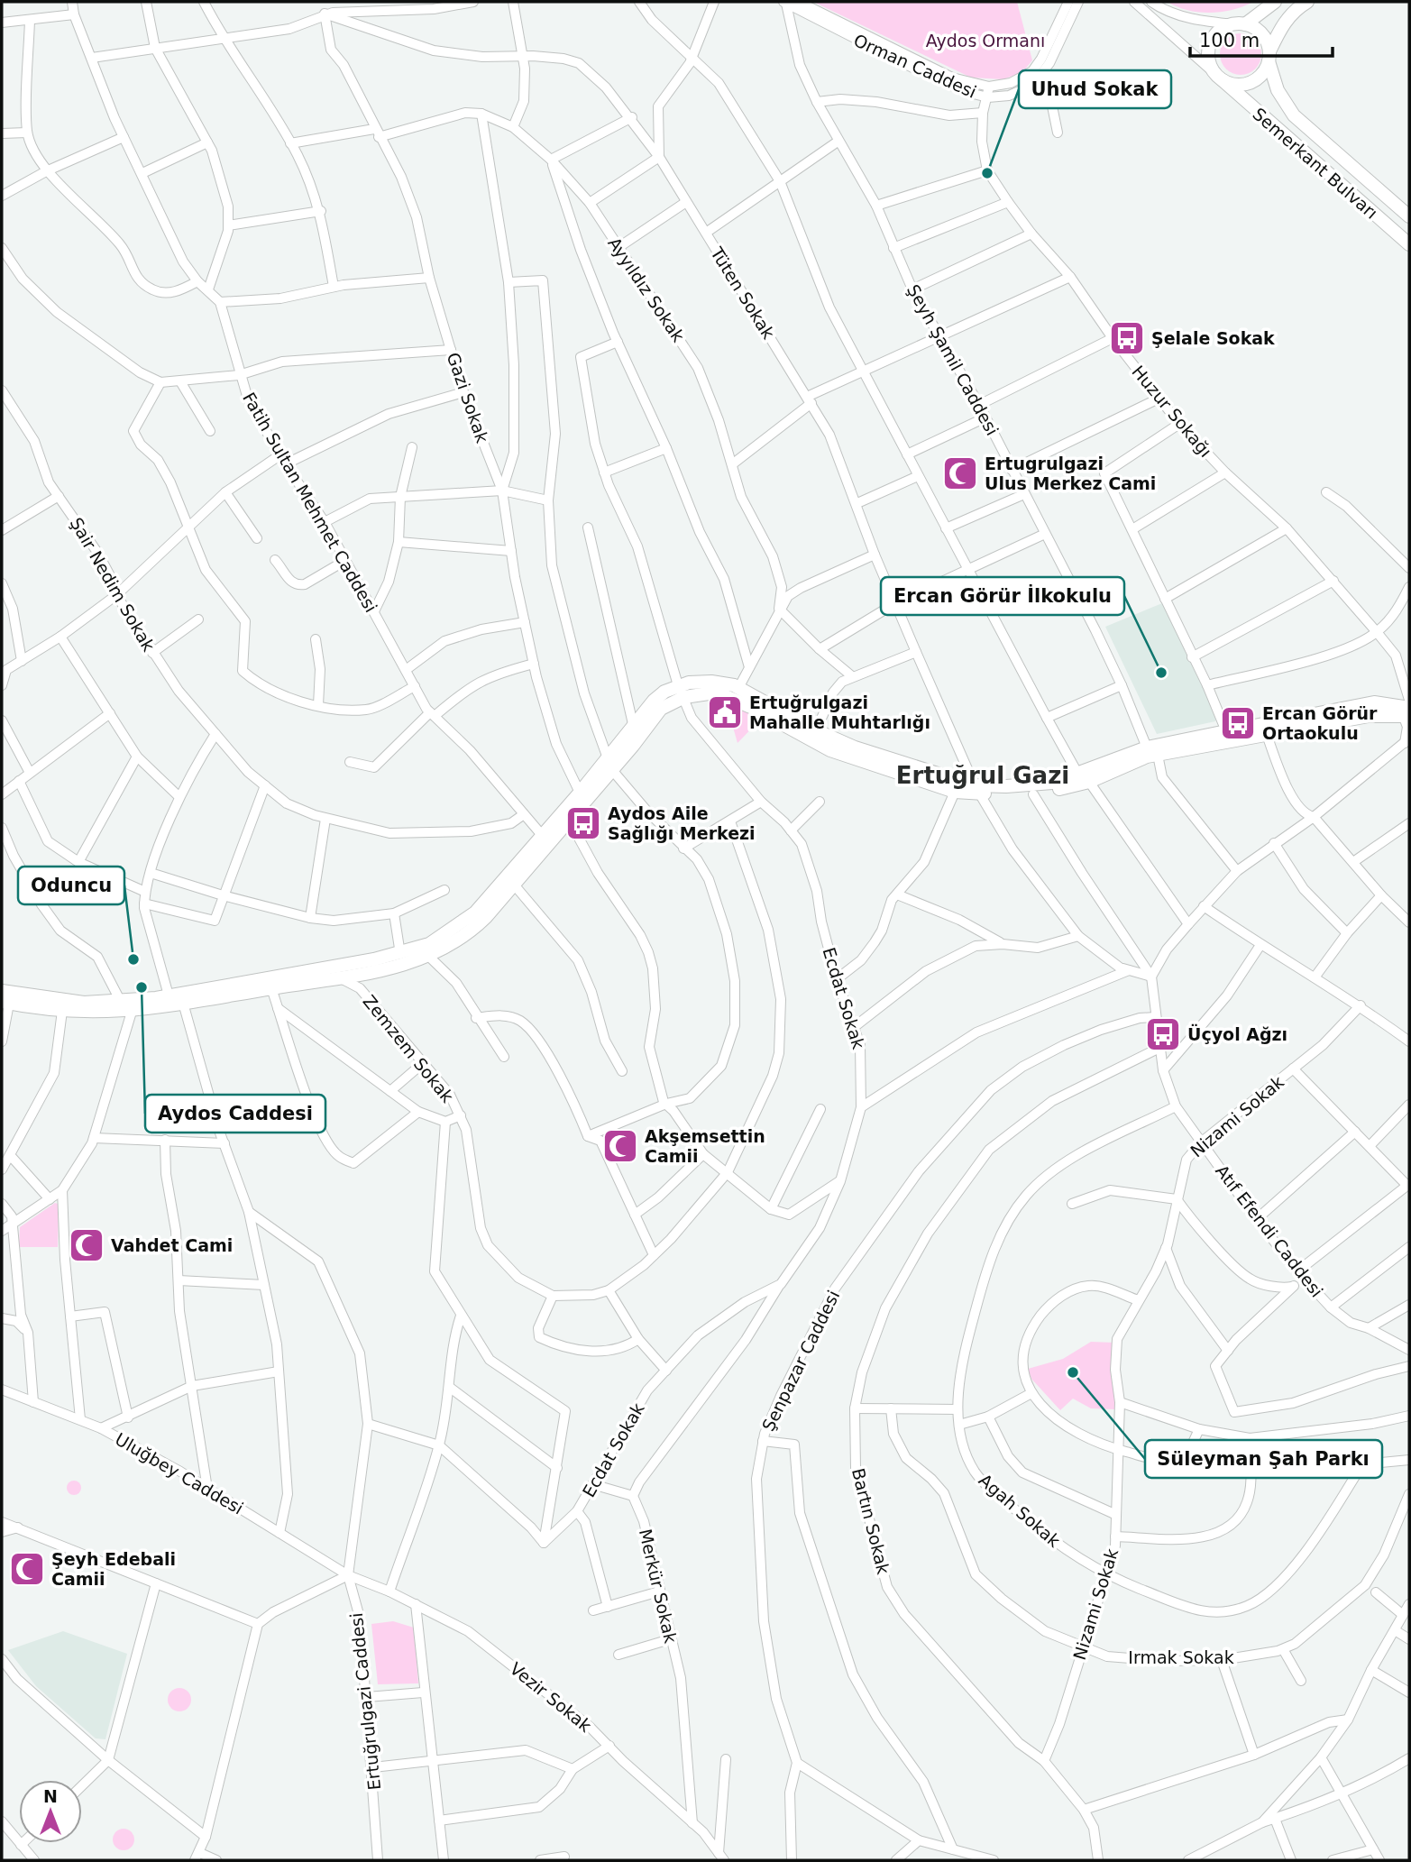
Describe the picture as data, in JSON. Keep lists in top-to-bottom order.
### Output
{
  "streets": {
    "main road": ["Semerkant Bulvarı"],
    "street": [
      "Orman Caddesi",
      "Ayyıldız Sokak",
      "Tüten Sokak",
      "Şeyh Şamil Caddesi",
      "Gazi Sokak",
      "Huzur Sokağı",
      "Fatih Sultan Mehmet Caddesi",
      "Şair Nedim Sokak",
      "Ecdat Sokak",
      "Zemzem Sokak",
      "Nizami Sokak",
      "Atıf Efendi Caddesi",
      "Şenpazar Caddesi",
      "Uluğbey Caddesi",
      "Agah Sokak",
      "Bartın Sokak",
      "Merkür Sokak",
      "Irmak Sokak",
      "Vezir Sokak",
      "Ertuğrulgazi Caddesi"
    ]
  },
  "crossings": [
    ["Orman Caddesi", "Şeyh Şamil Caddesi"],
    ["Orman Caddesi", "Huzur Sokağı"],
    ["Ayyıldız Sokak", "Gazi Sokak"],
    ["Tüten Sokak", "Gazi Sokak"],
    ["Tüten Sokak", "Atıf Efendi Caddesi"],
    ["Fatih Sultan Mehmet Caddesi", "Şair Nedim Sokak"],
    ["Nizami Sokak", "Atıf Efendi Caddesi"],
    ["Nizami Sokak", "Agah Sokak"],
    ["Nizami Sokak", "Bartın Sokak"],
    ["Nizami Sokak", "Irmak Sokak"],
    ["Atıf Efendi Caddesi", "Şenpazar Caddesi"],
    ["Atıf Efendi Caddesi", "Agah Sokak"],
    ["Atıf Efendi Caddesi", "Bartın Sokak"],
    ["Uluğbey Caddesi", "Vezir Sokak"],
    ["Uluğbey Caddesi", "Ertuğrulgazi Caddesi"],
    ["Merkür Sokak", "Vezir Sokak"],
    ["Vezir Sokak", "Ertuğrulgazi Caddesi"]
  ],
  "districts": ["Ertuğrul Gazi"],
  "parks": ["Aydos Ormanı"],
  "places": {
    "other": [
      "Uhud Sokak",
      "Ercan Görür İlkokulu",
      "Oduncu",
      "Aydos Caddesi",
      "Süleyman Şah Parkı"
    ],
    "bus stop": [
      "Şelale Sokak",
      "Ercan Görür Ortaokulu",
      "Aydos Aile Sağlığı Merkezi",
      "Üçyol Ağzı"
    ],
    "mosque": [
      "Ertugrulgazi Ulus Merkez Cami",
      "Akşemsettin Camii",
      "Vahdet Cami",
      "Şeyh Edebali Camii"
    ],
    "public building": ["Ertuğrulgazi Mahalle Muhtarlığı"]
  },
  "scale_bar": "100 m",
  "north": "top"
}
